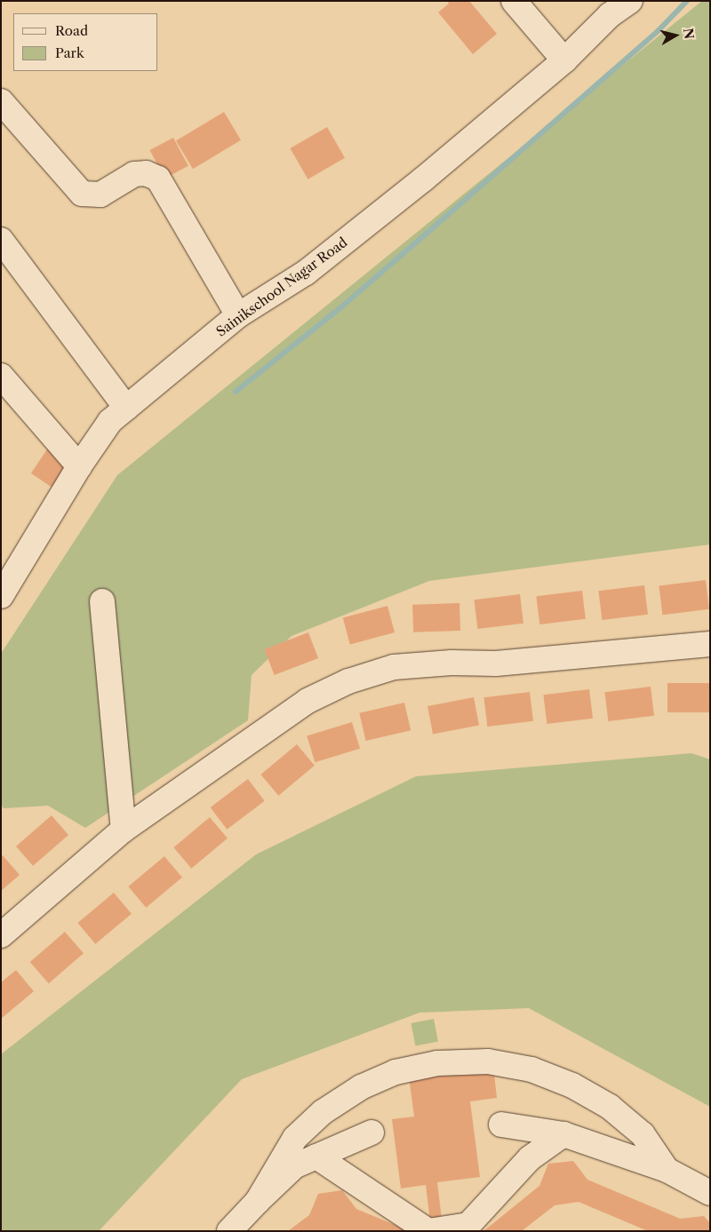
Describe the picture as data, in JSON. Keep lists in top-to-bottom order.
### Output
{
  "streets": {
    "street": ["Sainikschool Nagar Road"]
  },
  "legend": ["Road", "Park"],
  "north": "right"
}
